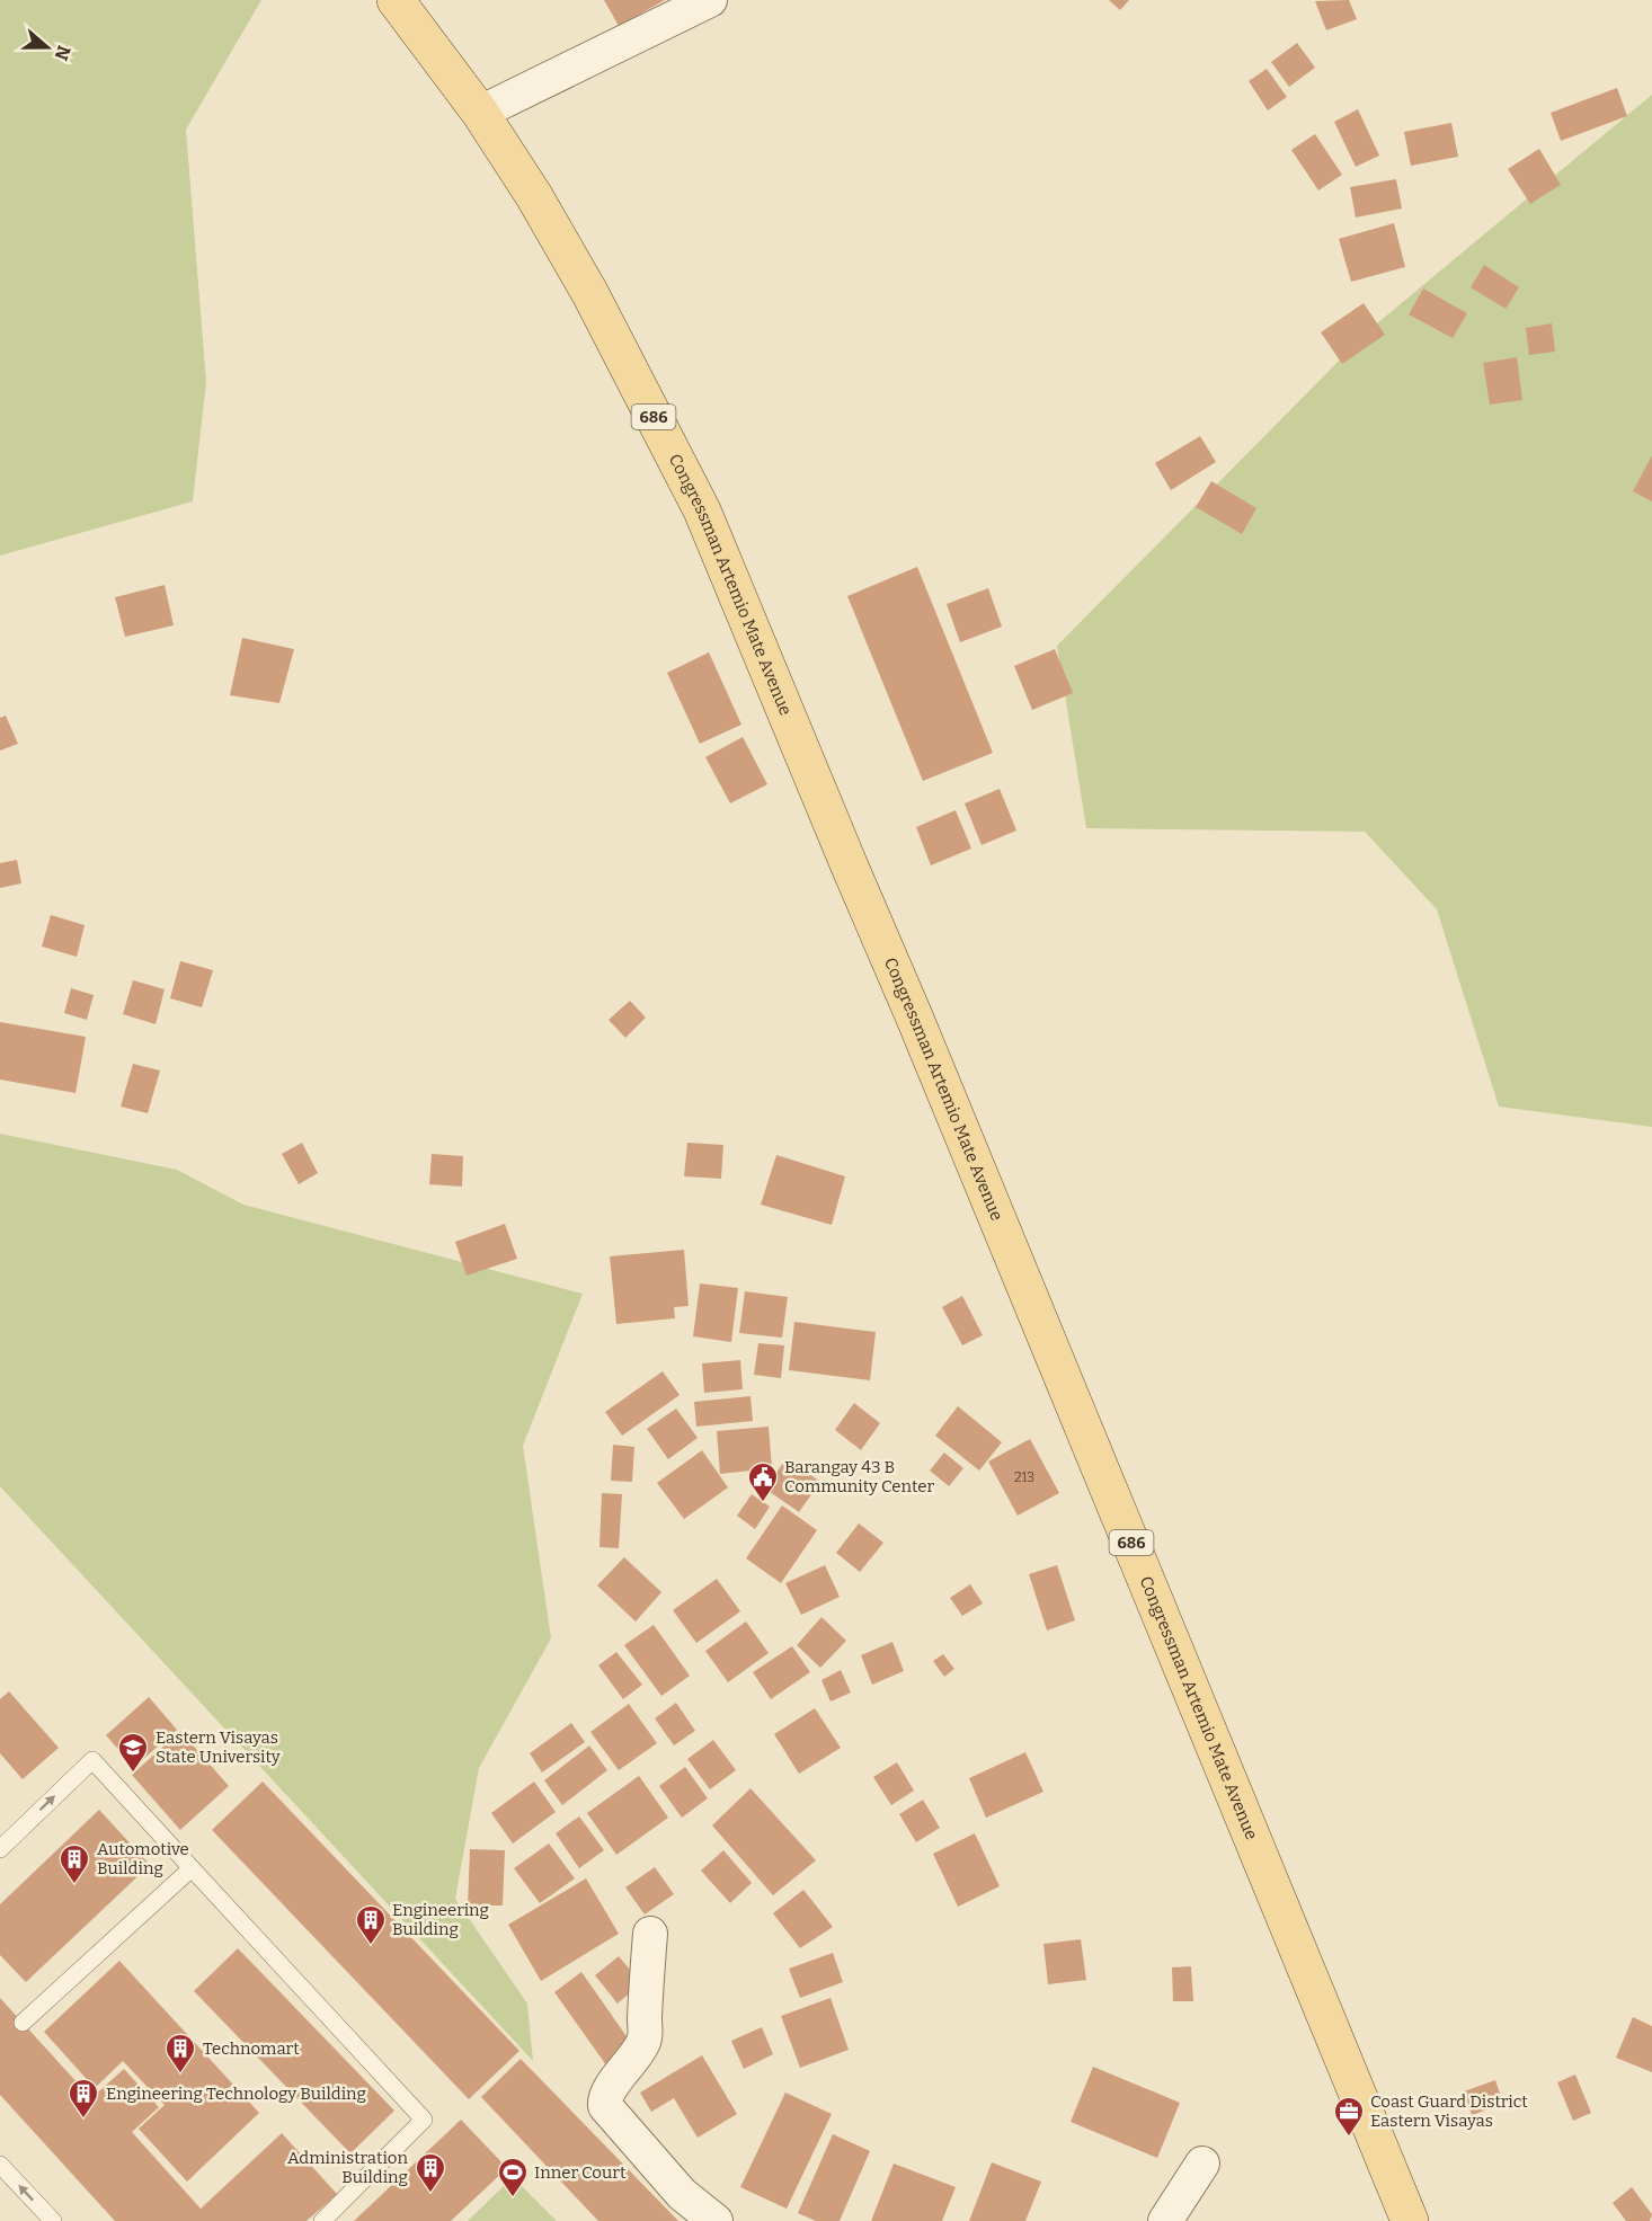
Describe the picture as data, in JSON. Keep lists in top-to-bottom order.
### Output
{
  "streets": {
    "main road": ["686", "Congressman Artemio Mate Avenue"]
  },
  "places": {
    "public building": ["Barangay 43 B Community Center"],
    "school or university": ["Eastern Visayas State University"],
    "building": [
      "Automotive Building",
      "Engineering Building",
      "Technomart",
      "Engineering Technology Building",
      "Administration Building"
    ],
    "office": ["Coast Guard District Eastern Visayas"],
    "sports": ["Inner Court"]
  },
  "house_numbers": ["213"],
  "north": "right"
}
